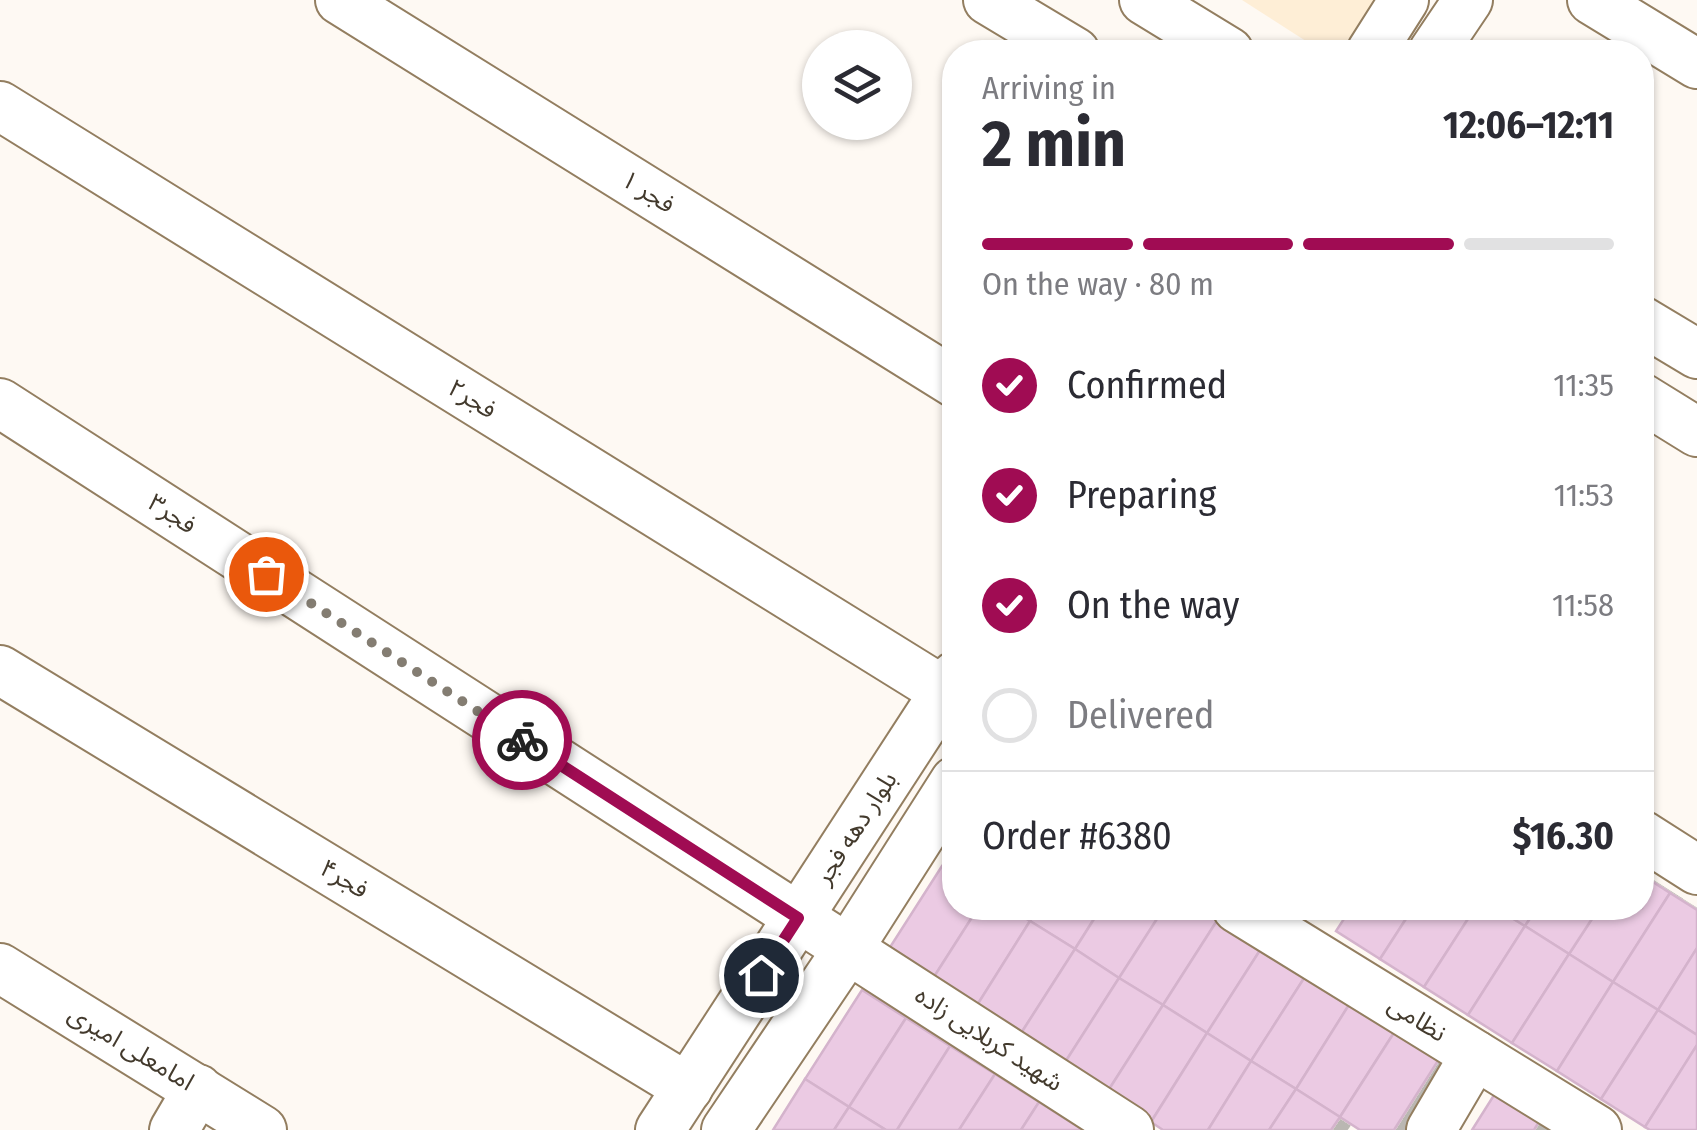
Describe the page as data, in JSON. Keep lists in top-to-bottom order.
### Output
{
  "streets": {
    "street": [
      "فجر ۱",
      "فجر۲",
      "فجر۳",
      "بلوار دهه فجر",
      "فجر۴",
      "نظامی",
      "شهید کربلایی زاده",
      "امامعلی امیری"
    ]
  },
  "crossings": [
    ["فجر۳", "بلوار دهه فجر"],
    ["فجر۳", "شهید کربلایی زاده"],
    ["بلوار دهه فجر", "فجر۴"]
  ],
  "page": {
    "heading": ["2 min", "Arriving in", "12:06–12:11"],
    "panel": ["Order #6380", "$16.30"],
    "bar": "On the way · 80 m",
    "list": [
      ["Confirmed", "11:35"],
      ["Preparing", "11:53"],
      ["On the way", "11:58"],
      "Delivered"
    ]
  }
}
